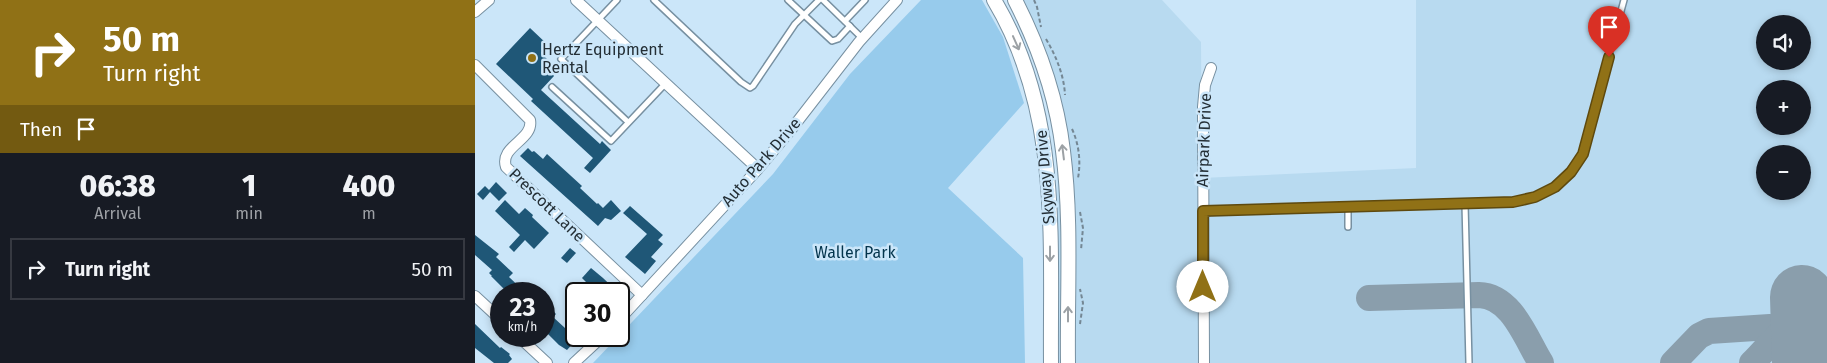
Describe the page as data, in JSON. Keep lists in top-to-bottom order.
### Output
{
  "streets": {
    "main road": ["Skyway Drive"],
    "street": ["Airpark Drive", "Auto Park Drive", "Prescott Lane"]
  },
  "crossings": [
    ["Auto Park Drive", "Prescott Lane"]
  ],
  "parks": ["Waller Park"],
  "places": ["Hertz Equipment Rental"],
  "page": {
    "turn": ["50 m", "Turn right"],
    "map_buttons": ["+", "−"],
    "then": "Then",
    "eta": [
      "06:38",
      "Arrival",
      "1",
      "min",
      "400",
      "m"
    ],
    "list": [
      {
        "name": "Turn right",
        "value": "50 m"
      }
    ],
    "speed": "23 km/h",
    "limit": "30"
  }
}
